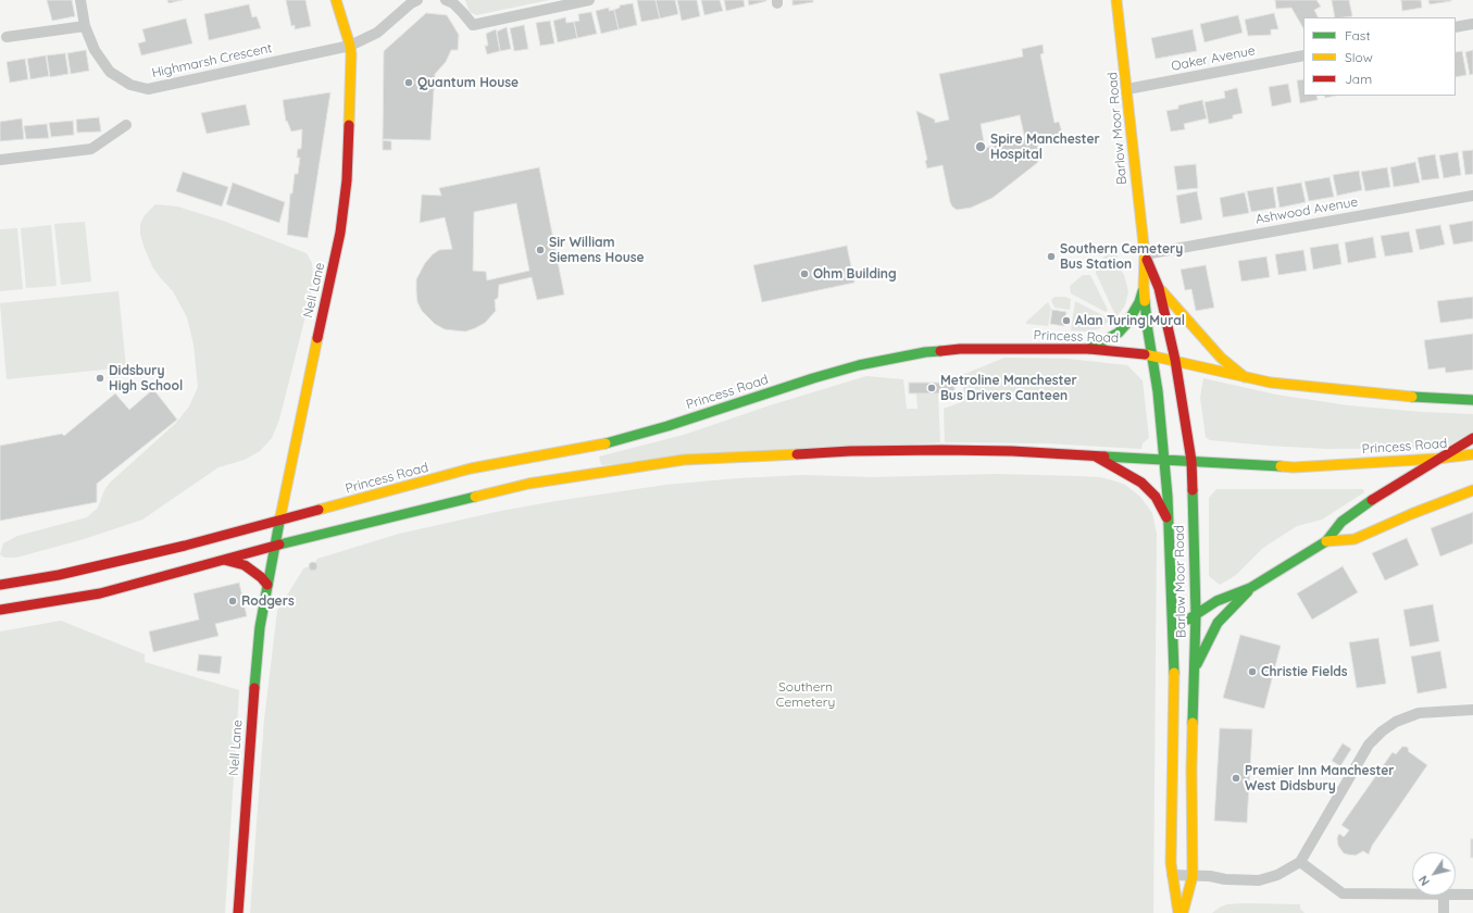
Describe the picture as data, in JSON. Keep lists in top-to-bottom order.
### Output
{
  "streets": {
    "main road": ["Barlow Moor Road", "Nell Lane", "Princess Road"],
    "street": ["Oaker Avenue", "Highmarsh Crescent", "Ashwood Avenue"]
  },
  "crossings": [
    ["Oaker Avenue", "Barlow Moor Road"],
    ["Highmarsh Crescent", "Nell Lane"],
    ["Barlow Moor Road", "Ashwood Avenue"],
    ["Barlow Moor Road", "Princess Road"],
    ["Nell Lane", "Princess Road"]
  ],
  "parks": ["Southern Cemetery"],
  "places": [
    "Quantum House",
    "Spire Manchester Hospital",
    "Sir William Siemens House",
    "Southern Cemetery Bus Station",
    "Ohm Building",
    "Alan Turing Mural",
    "Didsbury High School",
    "Metroline Manchester Bus Drivers Canteen",
    "Rodgers",
    "Christie Fields",
    "Premier Inn Manchester West Didsbury"
  ],
  "legend": ["Fast", "Slow", "Jam"],
  "north": "bottom left"
}
